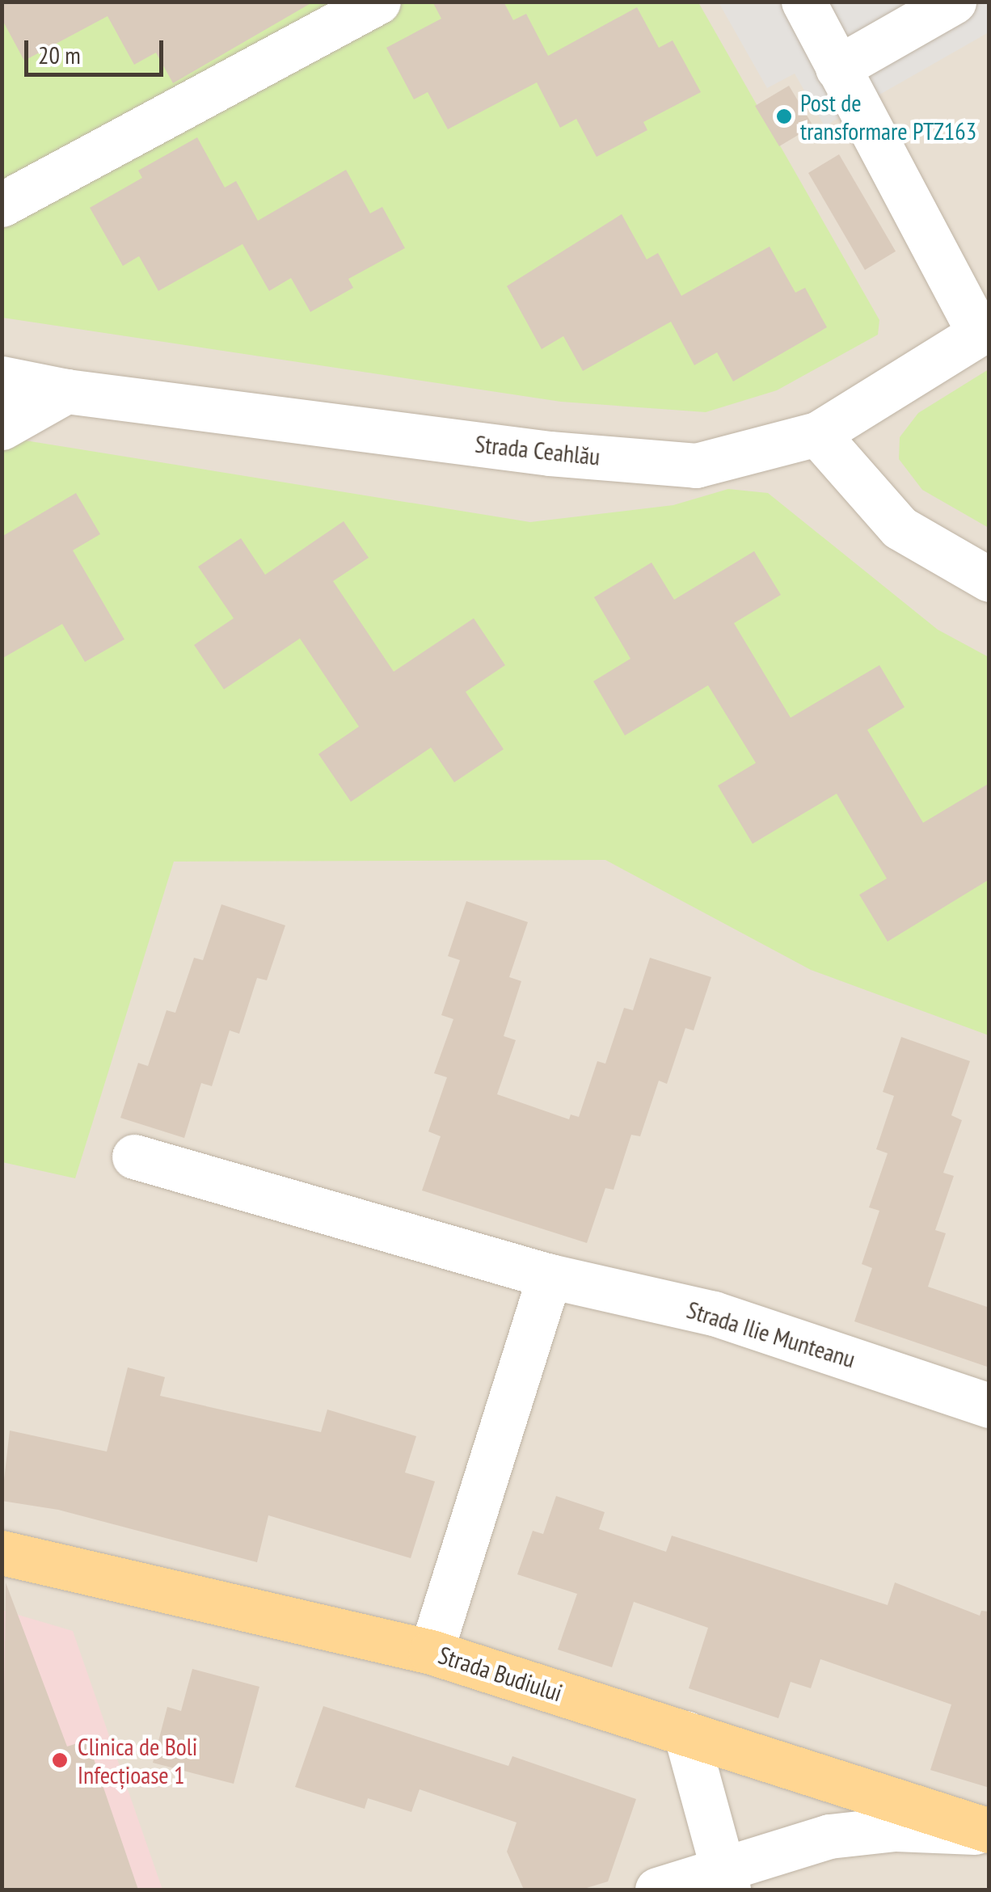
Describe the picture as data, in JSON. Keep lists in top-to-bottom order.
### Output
{
  "streets": {
    "main road": ["Strada Budiului"],
    "street": ["Strada Ceahlău", "Strada Ilie Munteanu"]
  },
  "places": ["Post de transformare PTZ163", "Clinica de Boli Infecțioase 1"],
  "scale_bar": "20 m"
}
